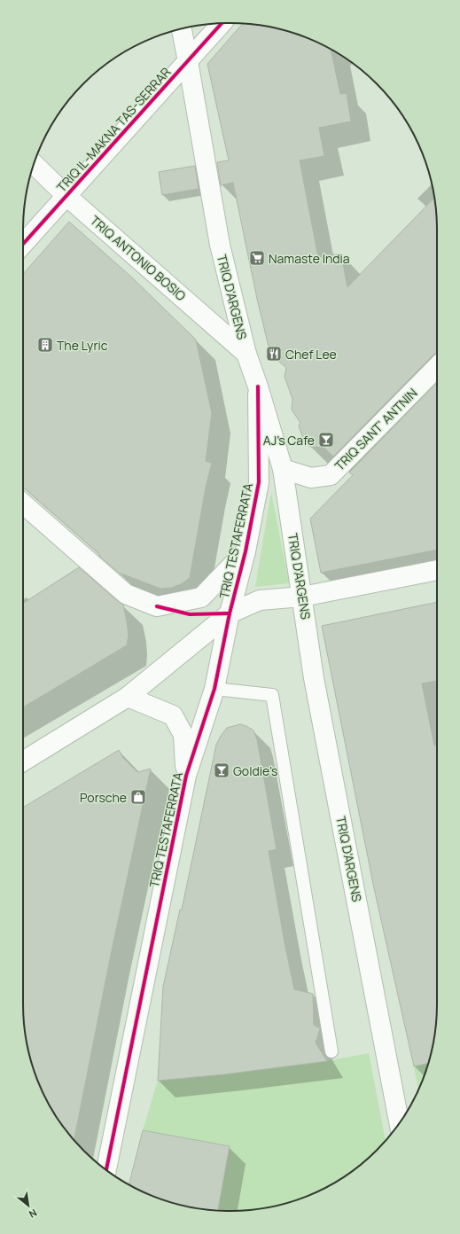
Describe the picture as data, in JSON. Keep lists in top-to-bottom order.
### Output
{
  "streets": {
    "street": [
      "TRIQ IL-MAKNA TAS-SERRAR",
      "TRIQ ANTONIO BOSIO",
      "TRIQ D'ARGENS",
      "TRIQ SANT' ANTNIN",
      "TRIQ TESTAFERRATA"
    ]
  },
  "crossings": [
    ["TRIQ IL-MAKNA TAS-SERRAR", "TRIQ ANTONIO BOSIO"],
    ["TRIQ IL-MAKNA TAS-SERRAR", "TRIQ D'ARGENS"],
    ["TRIQ ANTONIO BOSIO", "TRIQ D'ARGENS"],
    ["TRIQ D'ARGENS", "TRIQ SANT' ANTNIN"],
    ["TRIQ D'ARGENS", "TRIQ TESTAFERRATA"]
  ],
  "places": {
    "supermarket": ["Namaste India"],
    "building": ["The Lyric"],
    "restaurant": ["Chef Lee"],
    "bar": ["AJ's Cafe", "Goldie's"],
    "shop": ["Porsche"]
  },
  "north": "bottom right"
}
